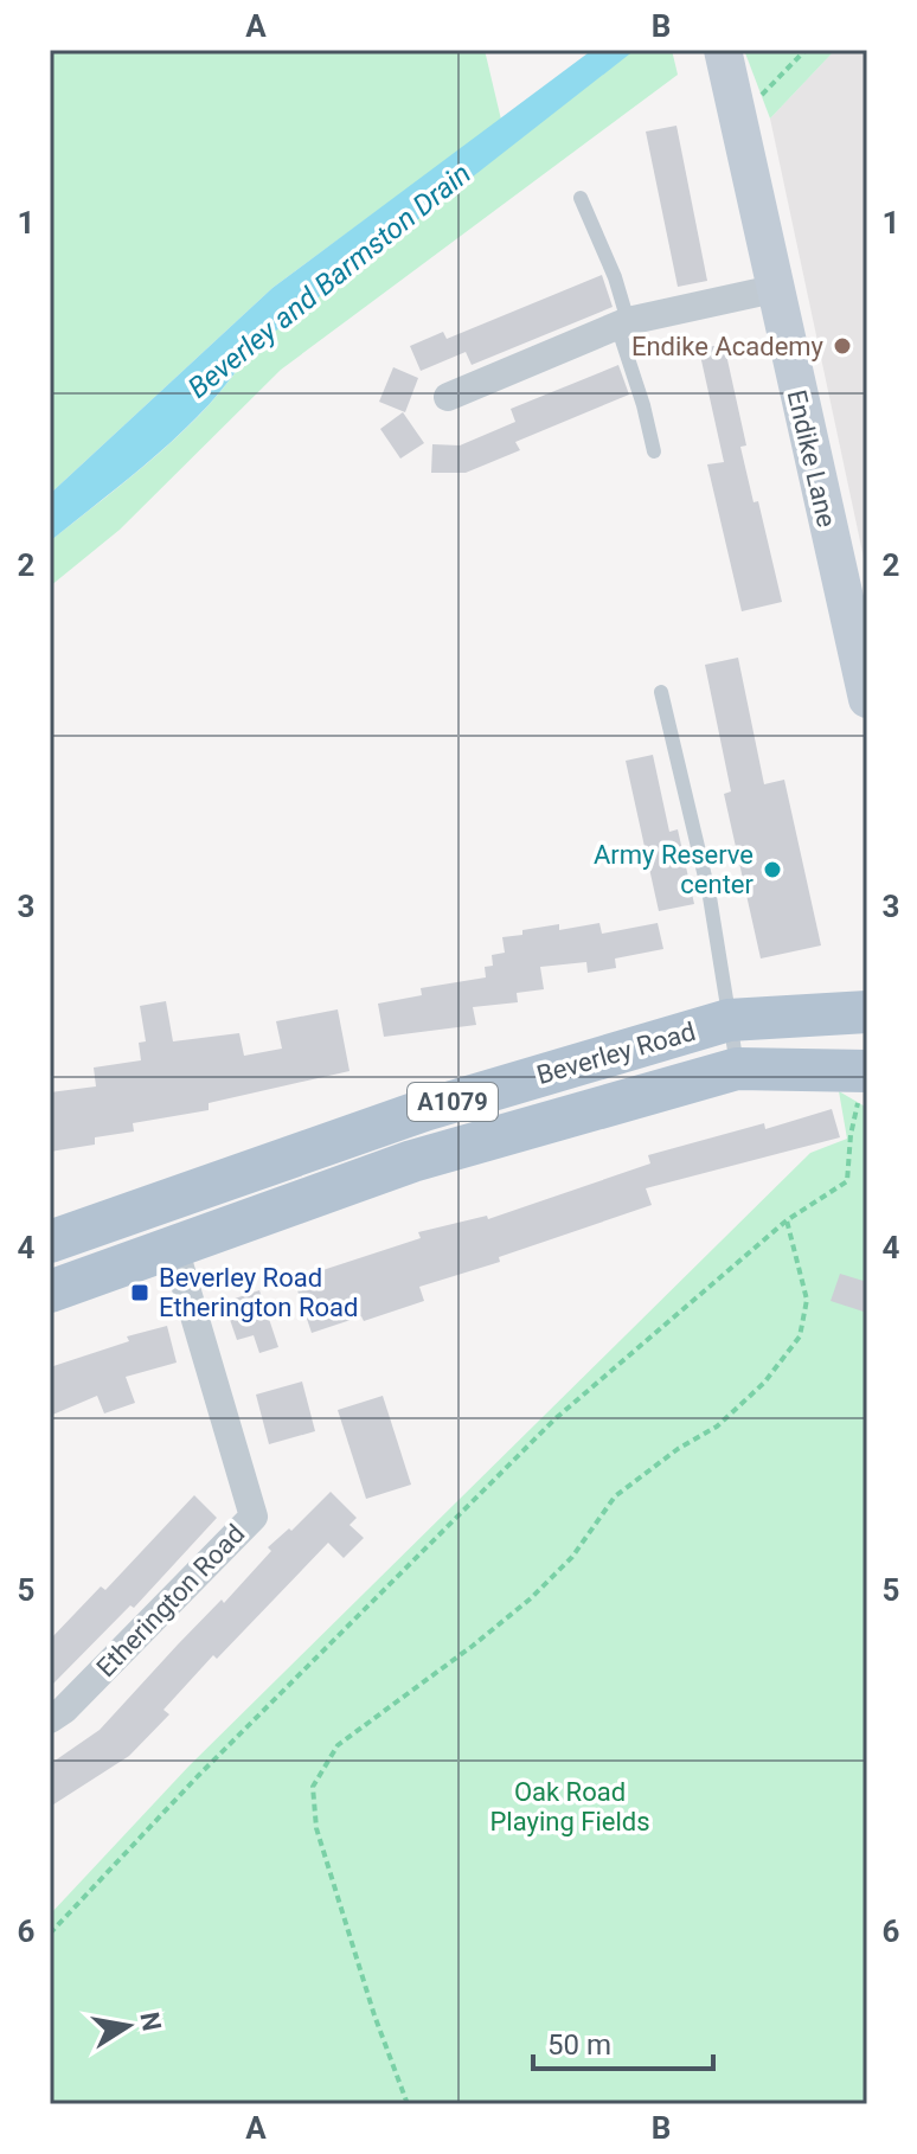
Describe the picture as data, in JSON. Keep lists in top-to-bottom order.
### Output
{
  "streets": {
    "main road": ["Beverley Road", "A1079"],
    "street": ["Endike Lane", "Etherington Road"]
  },
  "crossings": [
    ["Beverley Road", "Etherington Road"]
  ],
  "water": ["Beverley and Barmston Drain"],
  "parks": ["Oak Road Playing Fields"],
  "places": {
    "other": ["Endike Academy", "Army Reserve center"],
    "transit": ["Beverley Road Etherington Road"]
  },
  "scale_bar": "50 m",
  "north": "right",
  "grid": {
    "columns": ["A", "B"],
    "rows": [
      "1",
      "2",
      "3",
      "4",
      "5",
      "6"
    ]
  }
}
